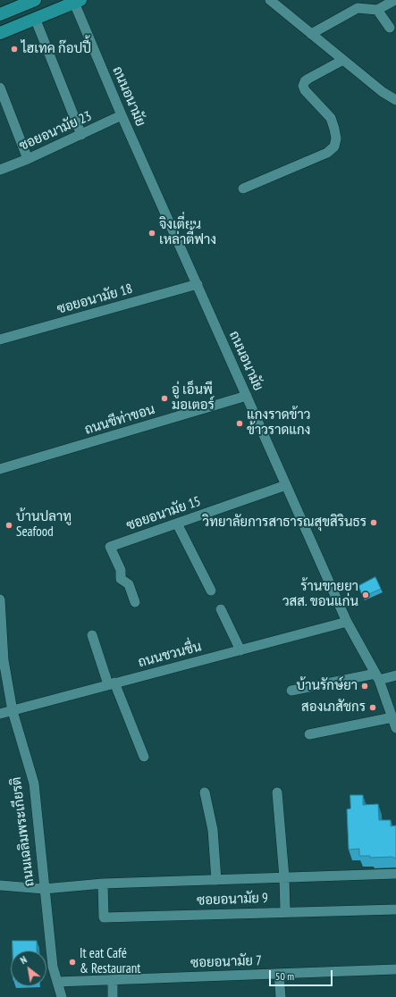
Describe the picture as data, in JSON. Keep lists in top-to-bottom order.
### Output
{
  "streets": {
    "street": [
      "ถนนอนามัย",
      "ซอยอนามัย 23",
      "ซอยอนามัย 18",
      "ถนนชีท่าขอน",
      "ซอยอนามัย 15",
      "ถนนชวนชื่น",
      "ถนนเฉลิมพระเกียรติ",
      "ซอยอนามัย 9",
      "ซอยอนามัย 7"
    ]
  },
  "crossings": [
    ["ถนนอนามัย", "ซอยอนามัย 23"],
    ["ถนนอนามัย", "ซอยอนามัย 18"],
    ["ถนนอนามัย", "ถนนชีท่าขอน"],
    ["ถนนอนามัย", "ซอยอนามัย 15"],
    ["ถนนอนามัย", "ถนนชวนชื่น"],
    ["ถนนชวนชื่น", "ถนนเฉลิมพระเกียรติ"],
    ["ถนนเฉลิมพระเกียรติ", "ซอยอนามัย 7"]
  ],
  "places": [
    "ไฮเทค ก๊อปปี้",
    "จิงเตี่ยน เหล่าตี้ฟาง",
    "อู่ เอ็นพี มอเตอร์",
    "แกงราดข้าว ข้าวราดแกง",
    "วิทยาลัยการสาธารณสุขสิรินธร",
    "บ้านปลาทู Seafood",
    "ร้านขายยา วสส. ขอนแก่น",
    "บ้านรักษ์ยา",
    "สองเภสัชกร",
    "It eat Café & Restaurant"
  ],
  "scale_bar": "50 m",
  "north": "top left"
}
